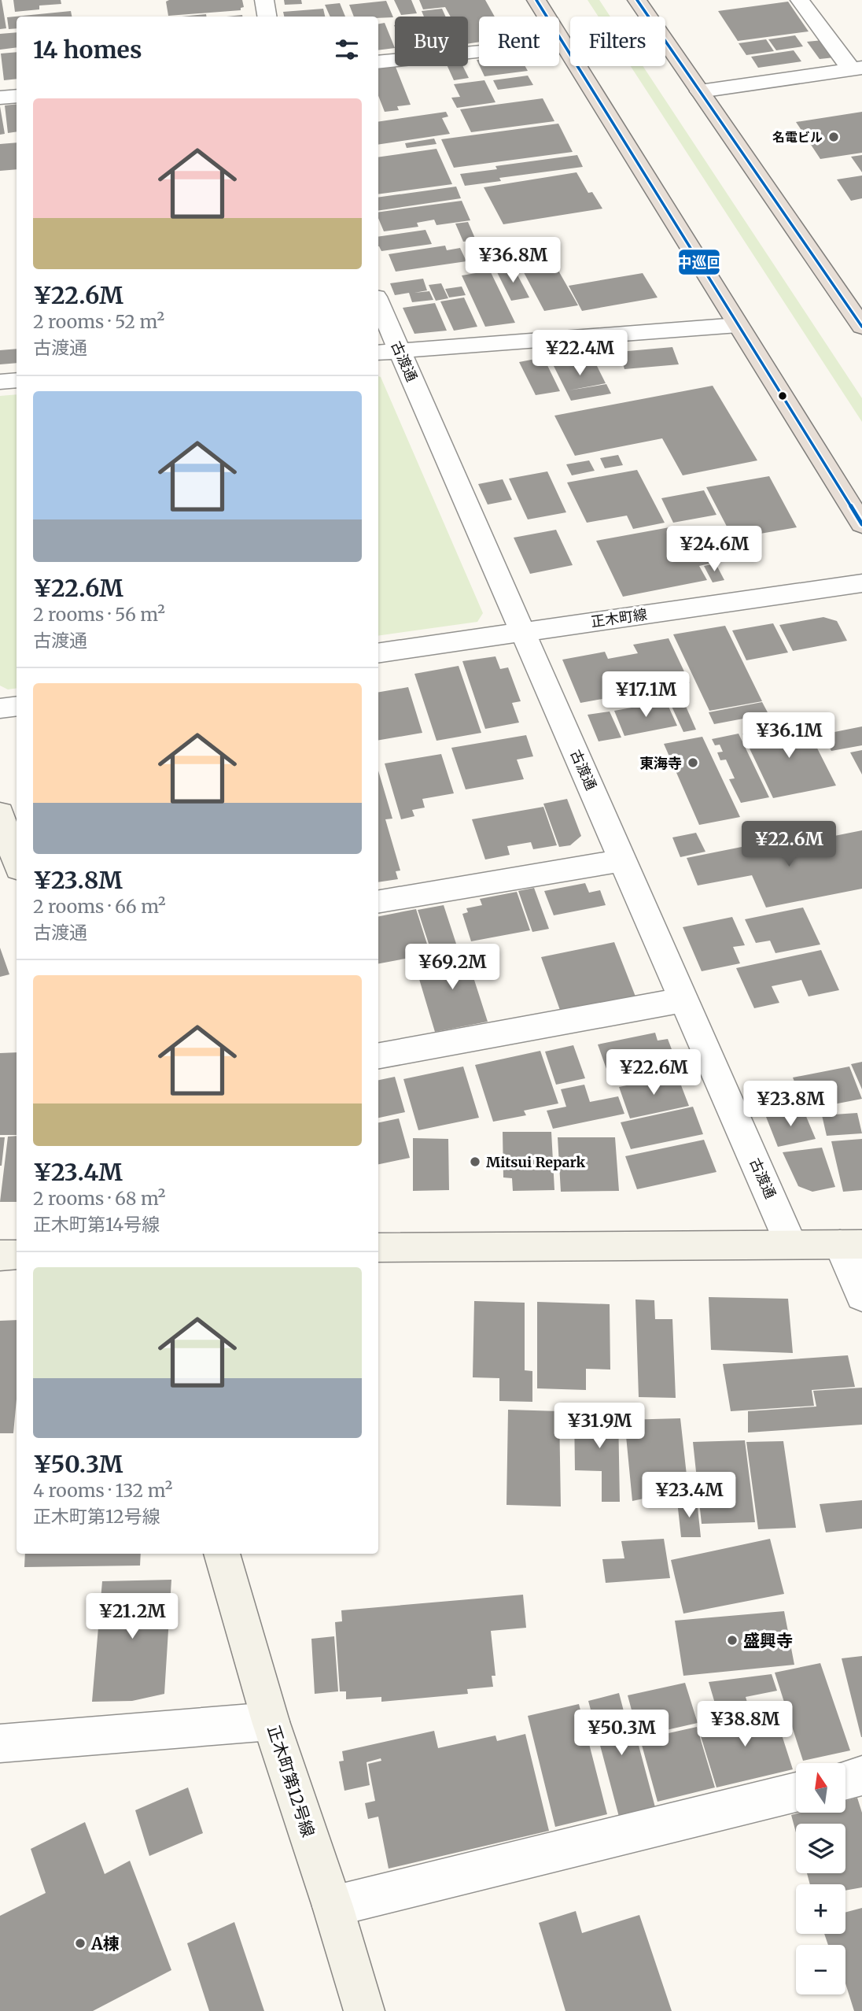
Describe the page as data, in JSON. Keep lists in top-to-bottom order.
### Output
{
  "streets": {
    "street": ["古渡通", "正木町線", "正木町第12号線"]
  },
  "crossings": [
    ["古渡通", "正木町線"]
  ],
  "places": [
    "名電ビル",
    "東海寺",
    "Mitsui Repark",
    "盛興寺",
    "A棟"
  ],
  "lines": ["transit line 中巡回"],
  "north": "top",
  "page": {
    "chip": ["Buy", "Rent", "Filters"],
    "heading": "14 homes",
    "list": [
      {
        "name": "¥22.6M",
        "note": "2 rooms · 52 m² · 古渡通"
      },
      {
        "name": "¥22.6M",
        "note": "2 rooms · 56 m² · 古渡通"
      },
      {
        "name": "¥23.8M",
        "note": "2 rooms · 66 m² · 古渡通"
      },
      {
        "name": "¥23.4M",
        "note": "2 rooms · 68 m² · 正木町第14号線"
      },
      {
        "name": "¥50.3M",
        "note": "4 rooms · 132 m² · 正木町第12号線"
      }
    ],
    "price": [
      "¥36.8M",
      "¥22.4M",
      "¥24.6M",
      "¥17.1M",
      "¥36.1M",
      "¥22.6M",
      "¥69.2M",
      "¥22.6M",
      "¥23.8M",
      "¥31.9M",
      "¥23.4M",
      "¥21.2M",
      "¥38.8M",
      "¥50.3M"
    ],
    "map_buttons": ["+", "−"]
  }
}
